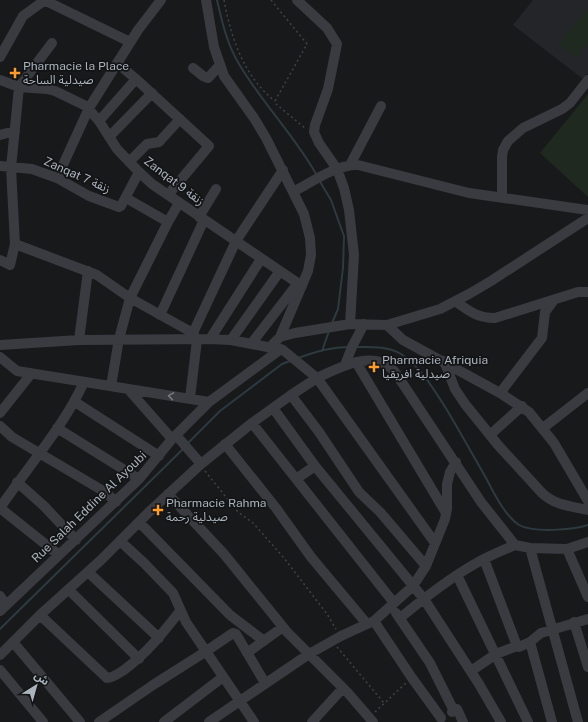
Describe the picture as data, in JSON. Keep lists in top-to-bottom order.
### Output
{
  "streets": {
    "street": ["Zanqat 7 زنقة", "Zanqat 9 زنقة", "Rue Salah Eddine Al Ayoubi"]
  },
  "places": {
    "health": ["Pharmacie la Place صيدلية الساحة", "Pharmacie Afriquia صيدلية افريقيا", "Pharmacie Rahma صيدلية رحمة"]
  },
  "north": "top right"
}
